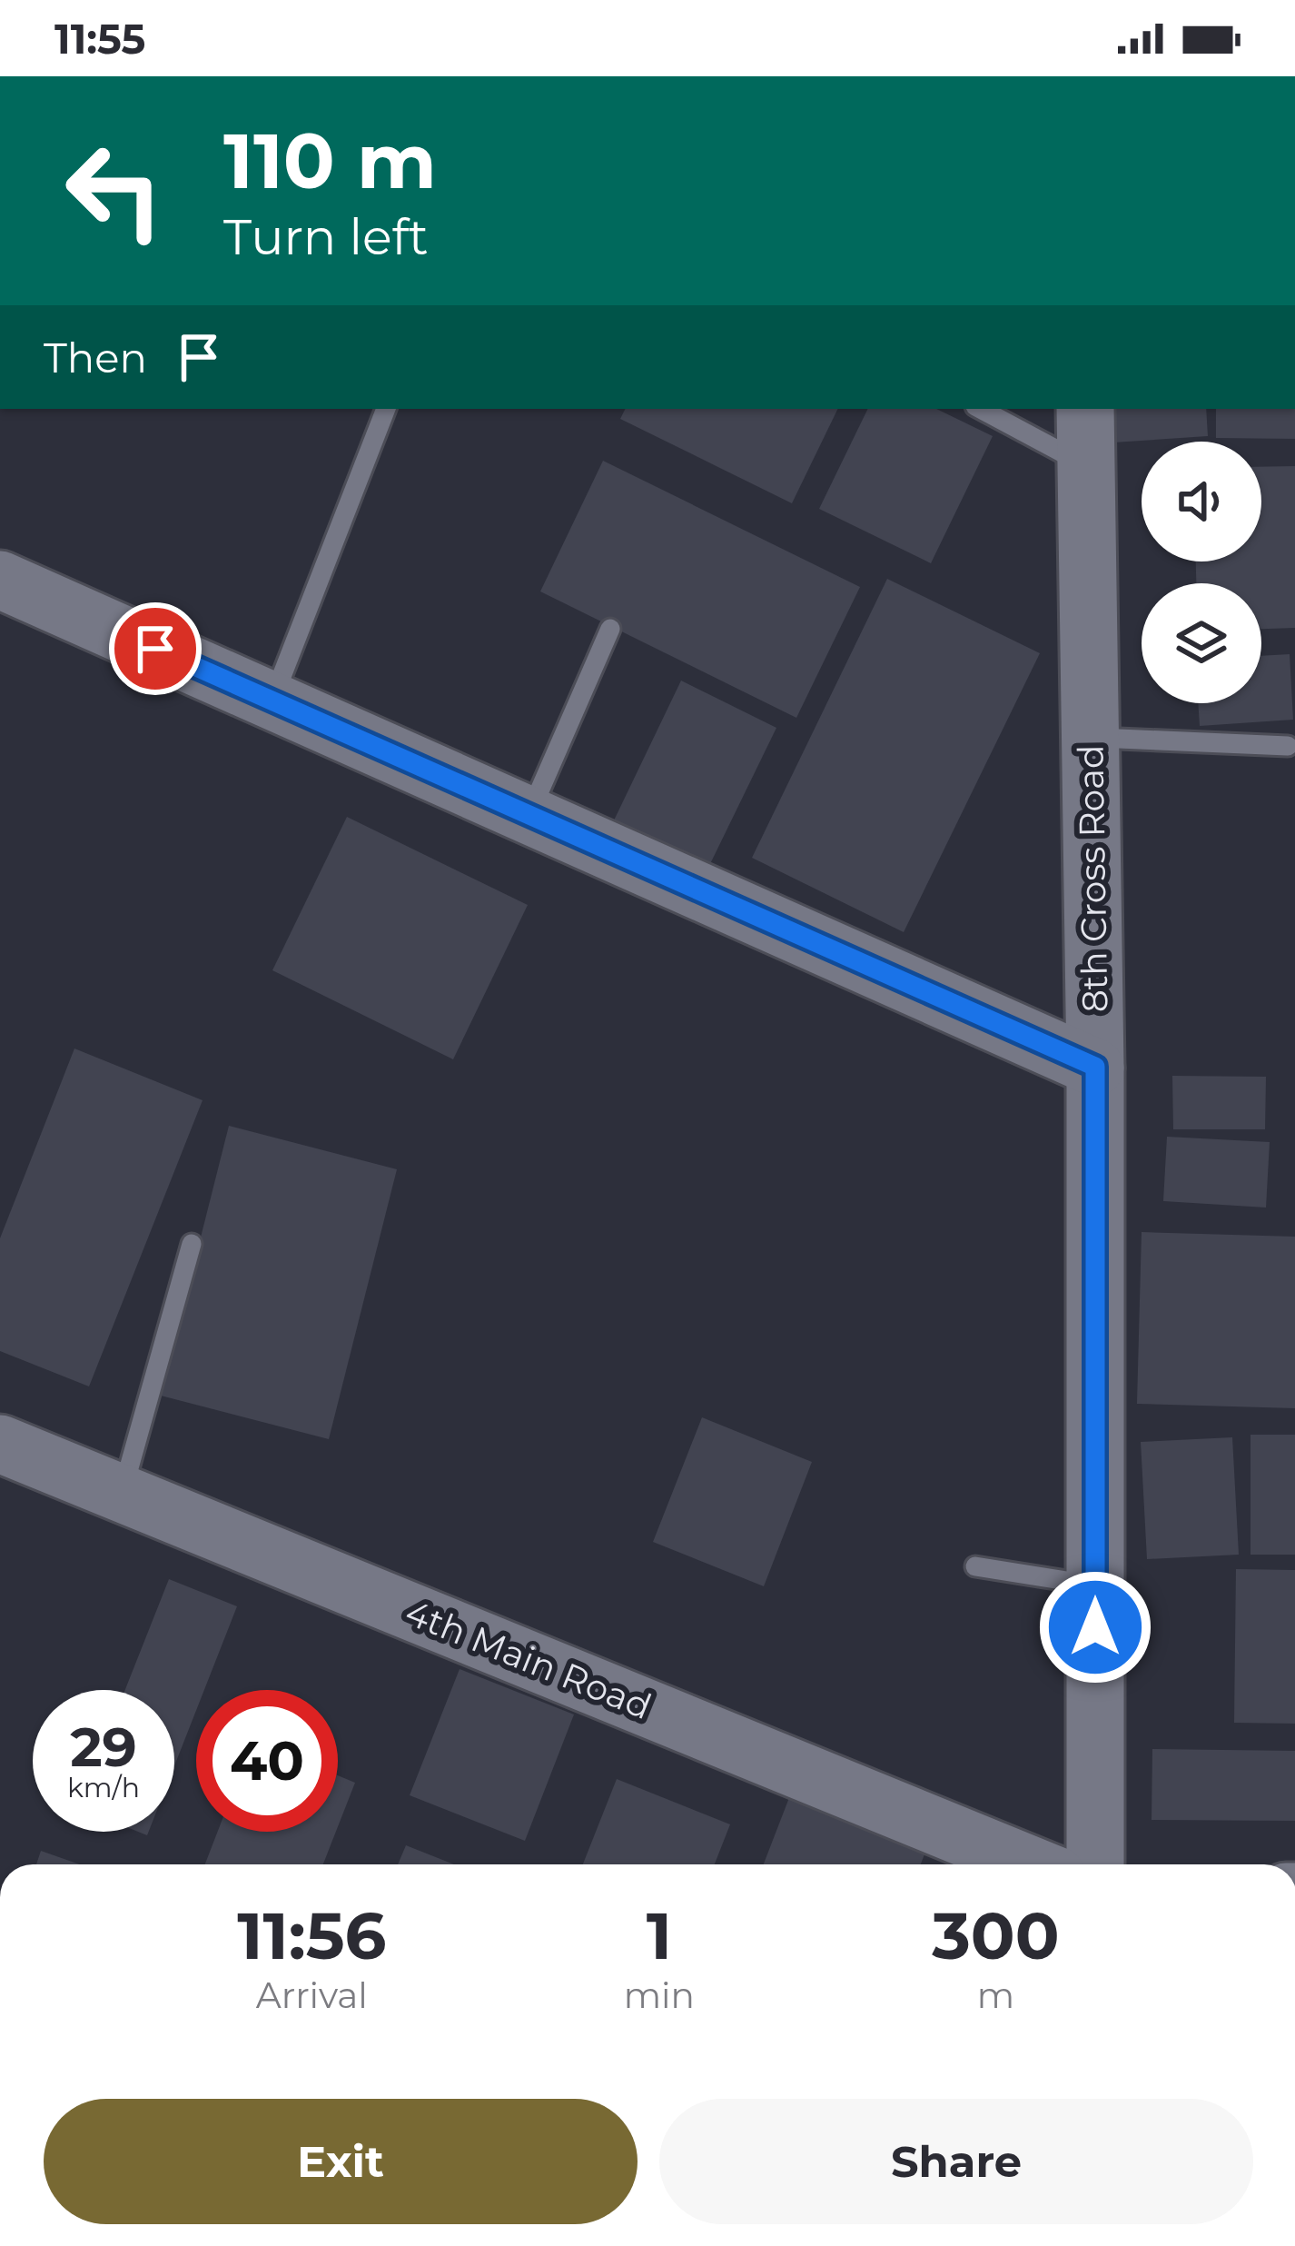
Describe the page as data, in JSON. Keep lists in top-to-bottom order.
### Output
{
  "streets": {
    "street": ["8th Cross Road", "4th Main Road"]
  },
  "page": {
    "status": "11:55",
    "turn": ["110 m", "Turn left"],
    "then": "Then",
    "speed": "29 km/h",
    "limit": "40",
    "eta": [
      "11:56",
      "Arrival",
      "1",
      "min",
      "300",
      "m"
    ],
    "buttons": ["Exit", "Share"]
  }
}
